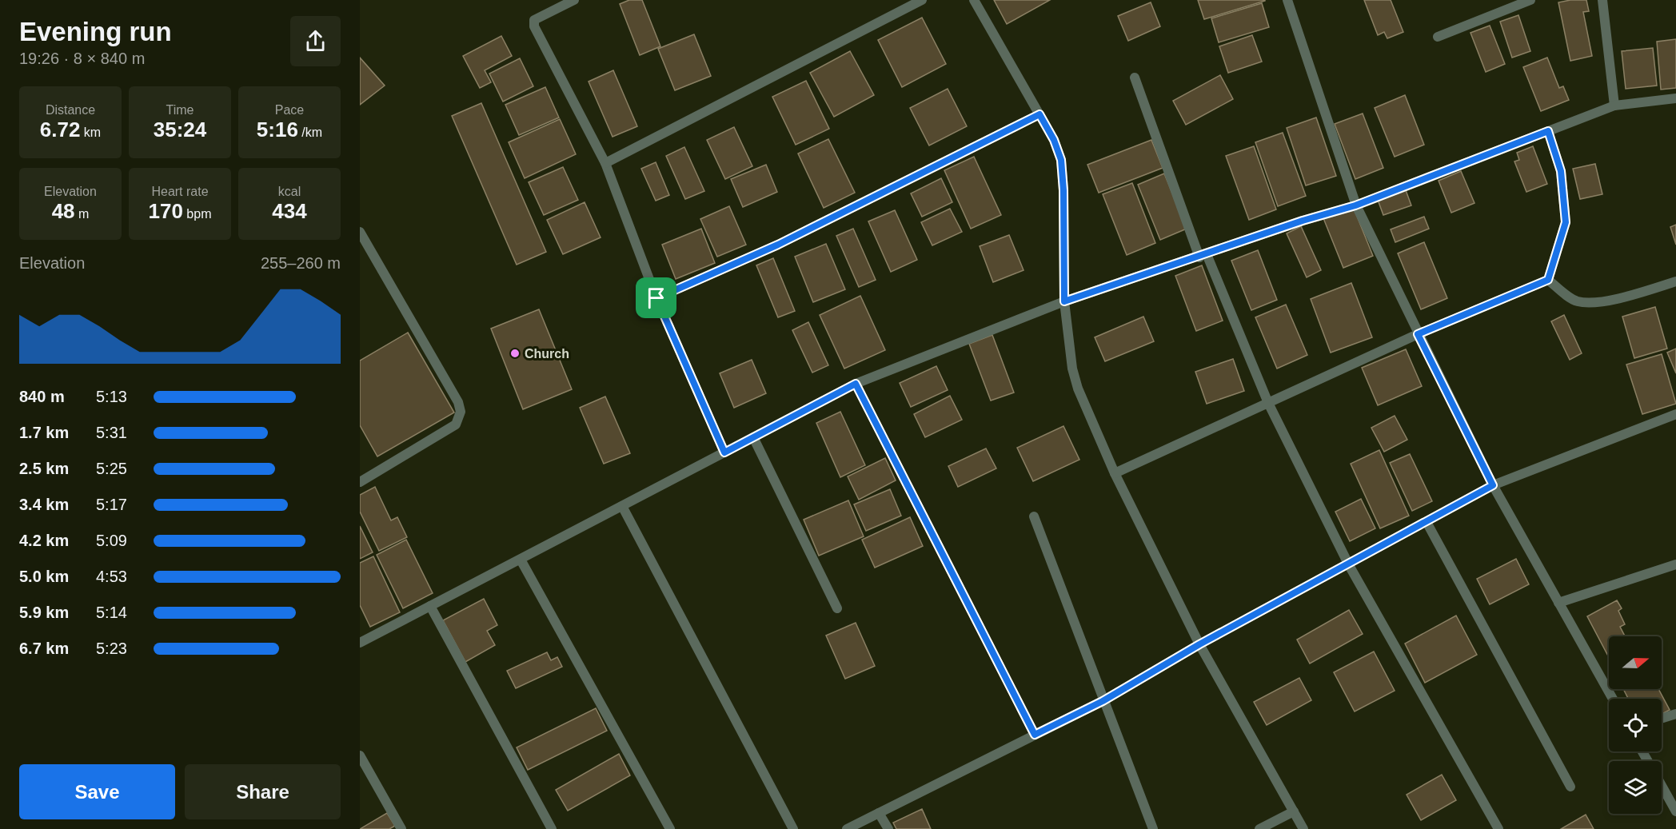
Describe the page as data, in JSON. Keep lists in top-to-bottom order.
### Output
{
  "places": ["Church"],
  "north": "right",
  "page": {
    "heading": ["Evening run", "19:26 · 8 × 840 m"],
    "stats": [
      ["Distance", "6.72 km"],
      ["Time", "35:24"],
      ["Pace", "5:16 /km"],
      ["Elevation", "48 m"],
      ["Heart rate", "170 bpm"],
      ["kcal", "434"]
    ],
    "chart": ["Elevation", "255–260 m"],
    "list": [
      {
        "name": "840 m",
        "note": "5:13"
      },
      {
        "name": "1.7 km",
        "note": "5:31"
      },
      {
        "name": "2.5 km",
        "note": "5:25"
      },
      {
        "name": "3.4 km",
        "note": "5:17"
      },
      {
        "name": "4.2 km",
        "note": "5:09"
      },
      {
        "name": "5.0 km",
        "note": "4:53"
      },
      {
        "name": "5.9 km",
        "note": "5:14"
      },
      {
        "name": "6.7 km",
        "note": "5:23"
      }
    ],
    "buttons": ["Save", "Share"]
  }
}
